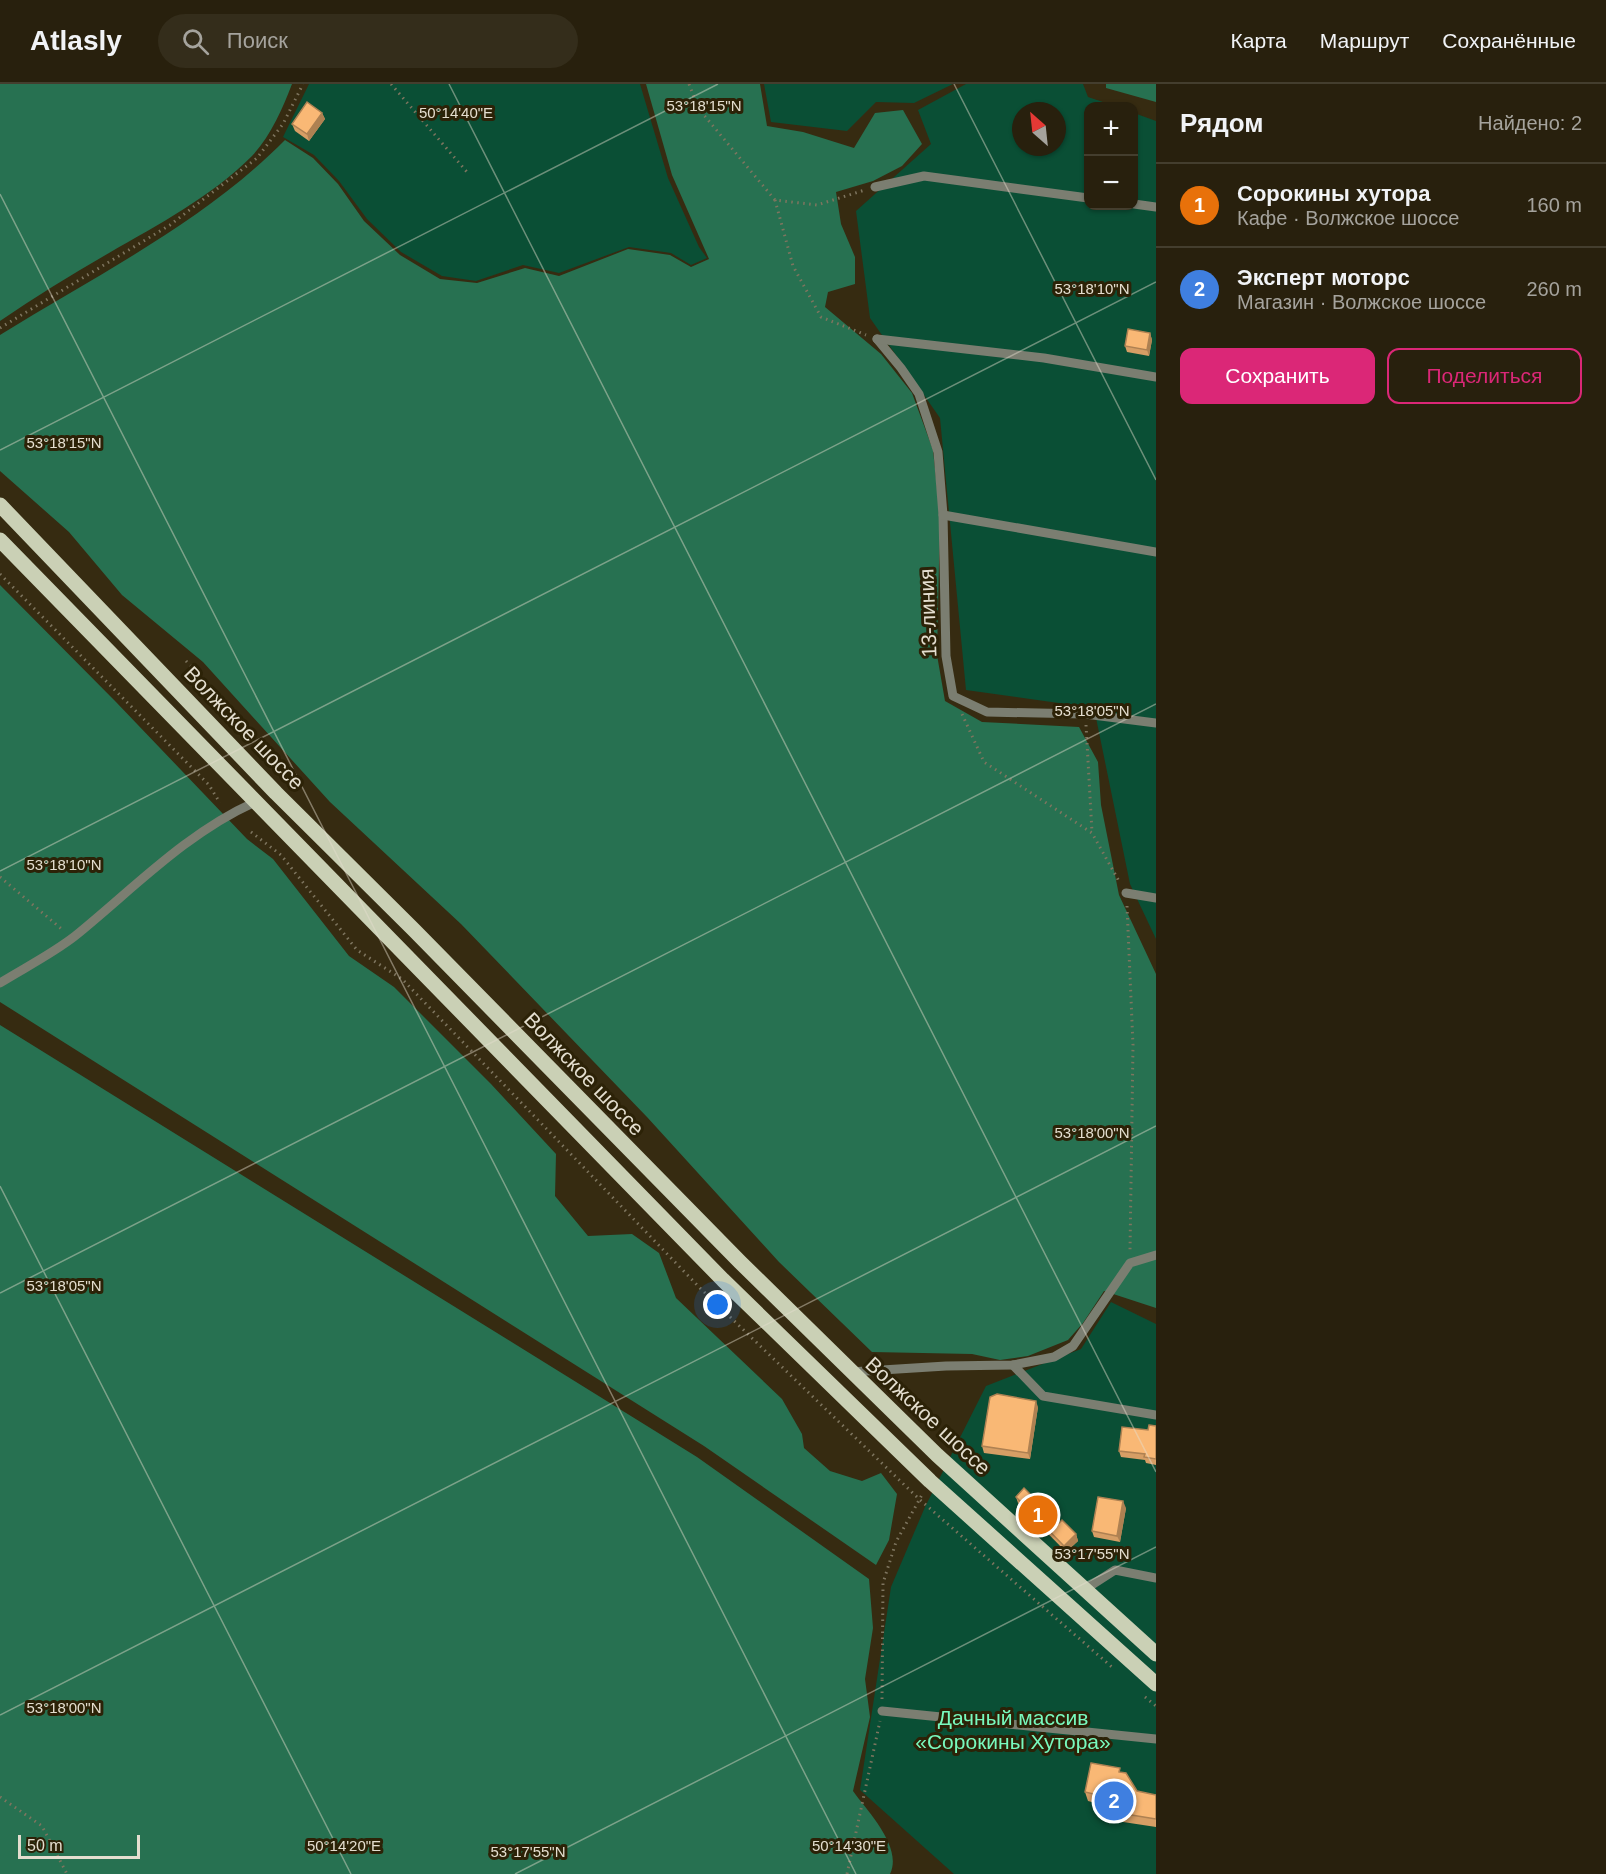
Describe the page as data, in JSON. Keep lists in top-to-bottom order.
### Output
{
  "streets": {
    "main road": ["Волжское шоссе"],
    "lane": ["13-линия"]
  },
  "parks": ["Дачный массив «Сорокины Хутора»"],
  "scale_bar": "50 m",
  "north": "top left",
  "page": {
    "header": "Atlasly",
    "search": "Поиск",
    "nav": ["Карта", "Маршрут", "Сохранённые"],
    "heading": ["Рядом", "Найдено: 2"],
    "map_buttons": ["+", "−"],
    "list": [
      {
        "mark": "1",
        "name": "Сорокины хутора",
        "note": "Кафе · Волжское шоссе",
        "value": "160 m"
      },
      {
        "mark": "2",
        "name": "Эксперт моторс",
        "note": "Магазин · Волжское шоссе",
        "value": "260 m"
      }
    ],
    "buttons": ["Сохранить", "Поделиться"],
    "pins": ["1", "2"],
    "scale": "50 m"
  },
  "coordinates": [
    "53°18'15\"N",
    "50°14'40\"E",
    "53°18'10\"N",
    "53°18'05\"N",
    "53°18'00\"N",
    "53°17'55\"N",
    "50°14'20\"E",
    "50°14'30\"E"
  ]
}
